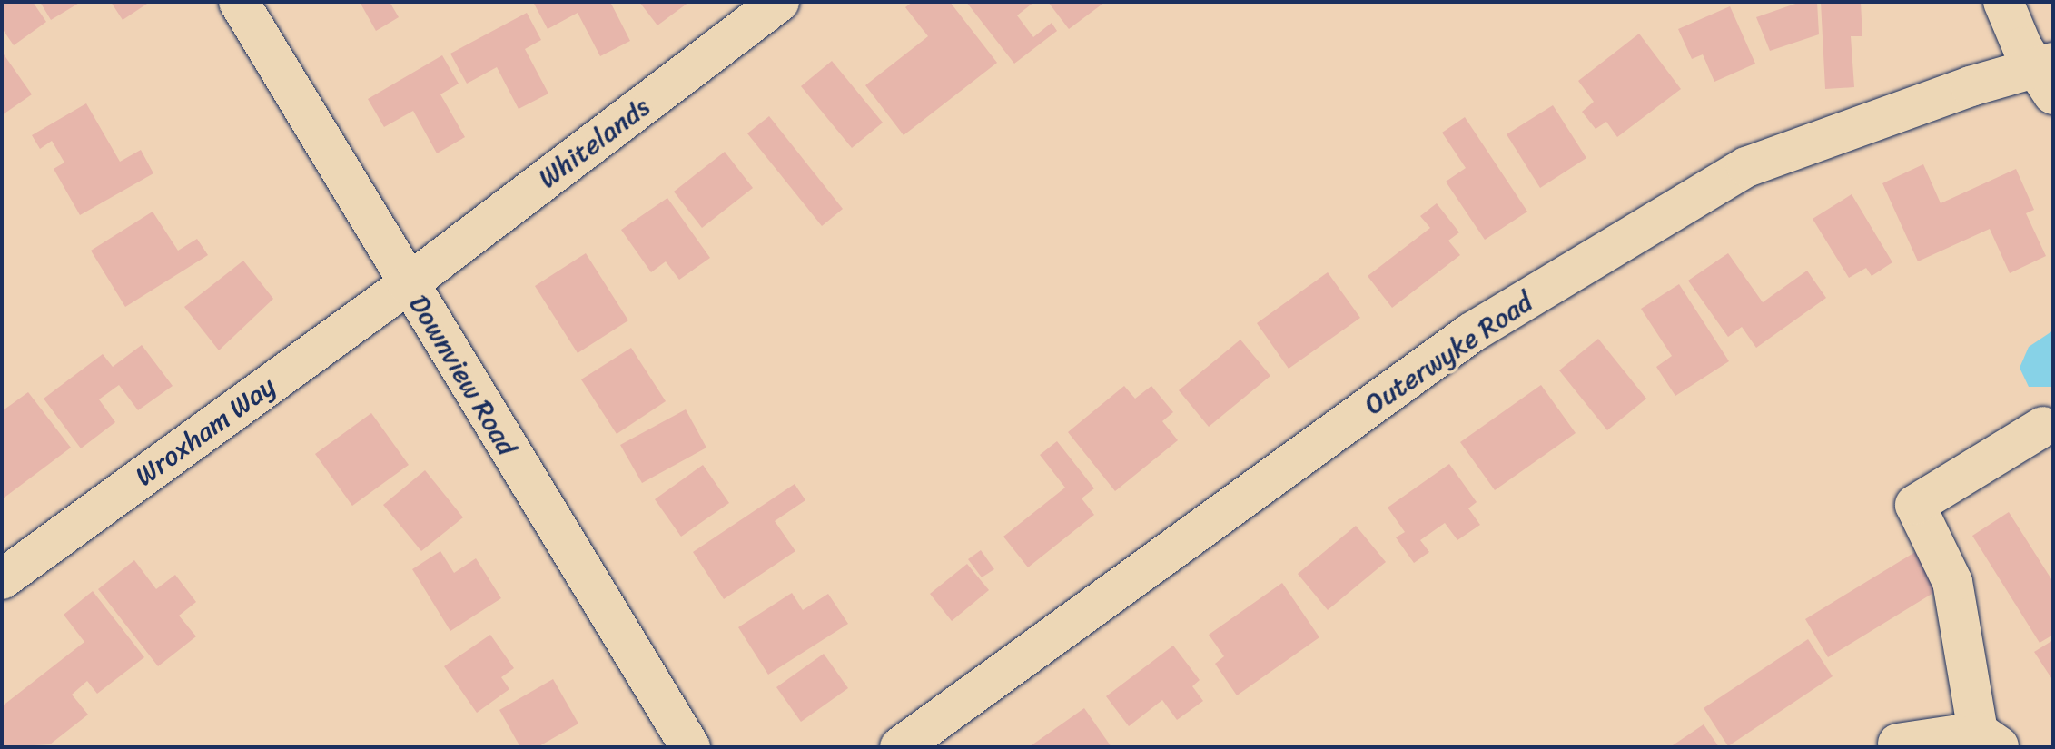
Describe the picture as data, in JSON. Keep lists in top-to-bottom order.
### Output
{
  "streets": {
    "street": [
      "Whitelands",
      "Outerwyke Road",
      "Downview Road",
      "Wroxham Way"
    ]
  },
  "crossings": [
    ["Whitelands", "Downview Road"],
    ["Whitelands", "Wroxham Way"],
    ["Downview Road", "Wroxham Way"]
  ]
}
